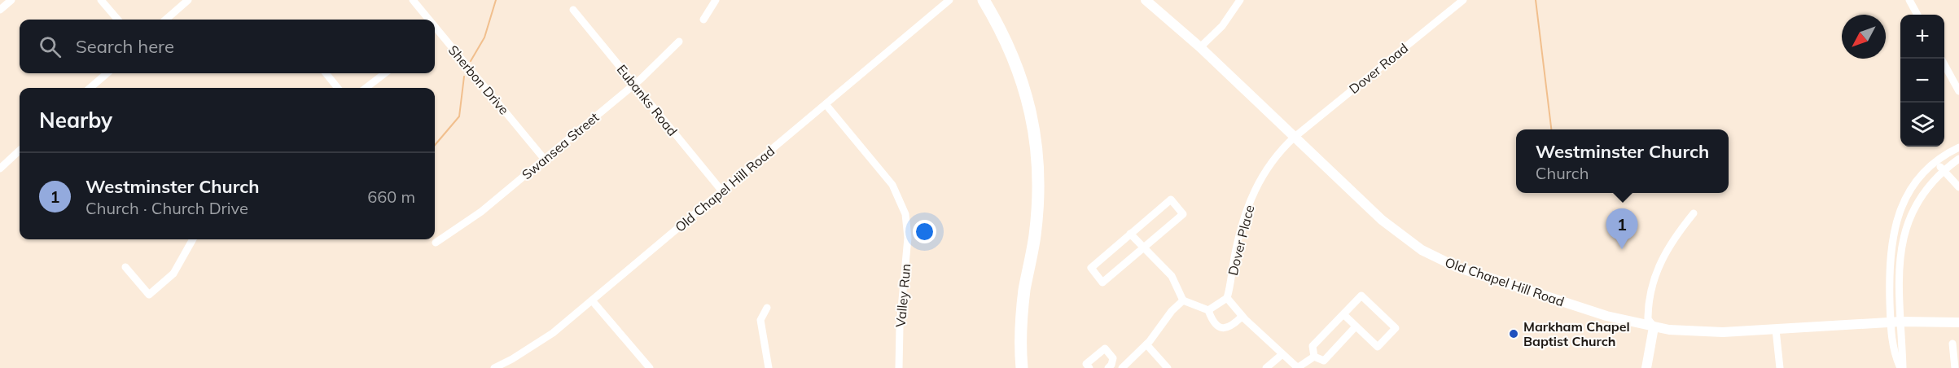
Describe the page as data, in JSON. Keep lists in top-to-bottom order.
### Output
{
  "streets": {
    "street": [
      "Dover Road",
      "Sherbon Drive",
      "Eubanks Road",
      "Swansea Street",
      "Old Chapel Hill Road",
      "Dover Place",
      "Valley Run"
    ]
  },
  "crossings": [
    ["Dover Road", "Old Chapel Hill Road"],
    ["Dover Road", "Dover Place"],
    ["Sherbon Drive", "Swansea Street"],
    ["Eubanks Road", "Swansea Street"],
    ["Eubanks Road", "Old Chapel Hill Road"],
    ["Old Chapel Hill Road", "Dover Place"],
    ["Old Chapel Hill Road", "Valley Run"]
  ],
  "places": ["Markham Chapel Baptist Church"],
  "north": "bottom left",
  "page": {
    "map_buttons": ["+", "−"],
    "search": "Search here",
    "heading": "Nearby",
    "popup": ["Westminster Church", "Church"],
    "list": [
      {
        "mark": "1",
        "name": "Westminster Church",
        "note": "Church · Church Drive",
        "value": "660 m"
      }
    ],
    "pins": "1"
  }
}
